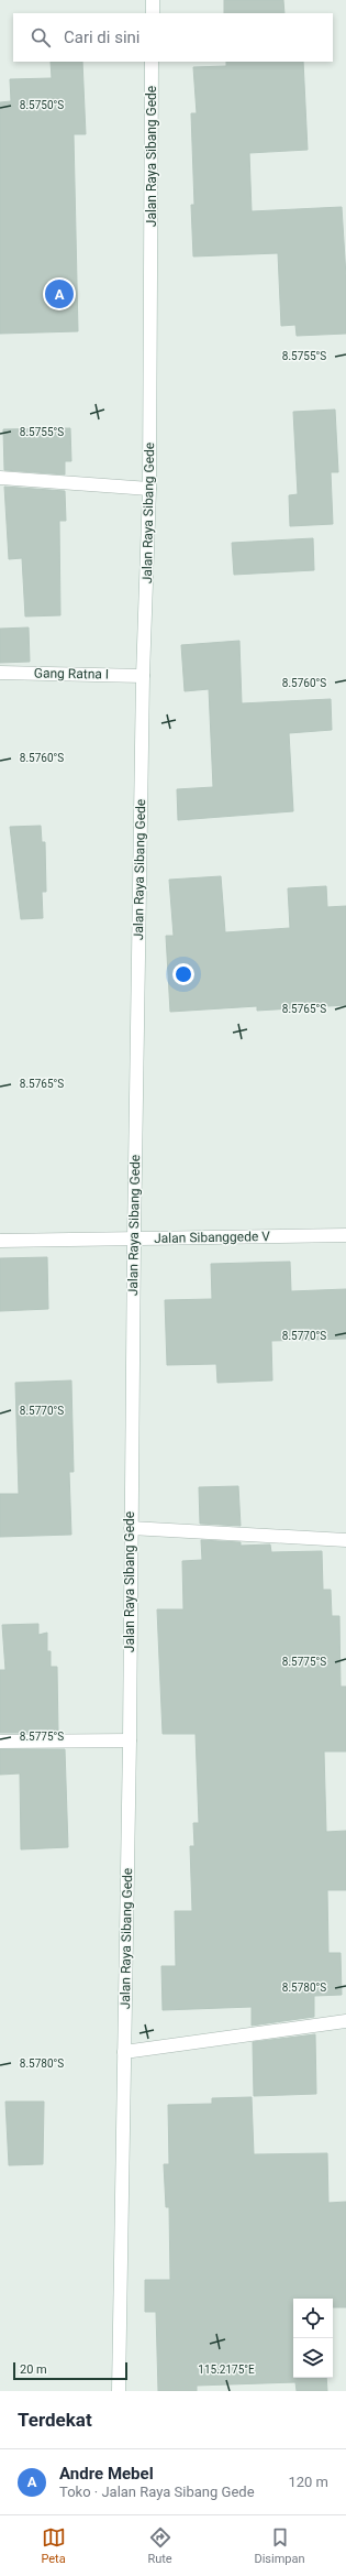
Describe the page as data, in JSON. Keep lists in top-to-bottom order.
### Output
{
  "streets": {
    "main road": ["Jalan Raya Sibang Gede", "Gang Ratna I", "Jalan Sibanggede V"]
  },
  "crossings": [
    ["Jalan Raya Sibang Gede", "Gang Ratna I"],
    ["Jalan Raya Sibang Gede", "Jalan Sibanggede V"]
  ],
  "scale_bar": "20 m",
  "page": {
    "search": "Cari di sini",
    "pins": "A",
    "scale": "20 m",
    "heading": "Terdekat",
    "list": [
      {
        "mark": "A",
        "name": "Andre Mebel",
        "note": "Toko · Jalan Raya Sibang Gede",
        "value": "120 m"
      }
    ],
    "nav": ["Peta", "Rute", "Disimpan"]
  },
  "coordinates": [
    "8.5750°S",
    "8.5755°S",
    "8.5760°S",
    "8.5765°S",
    "8.5770°S",
    "8.5775°S",
    "8.5780°S",
    "115.2175°E"
  ]
}
